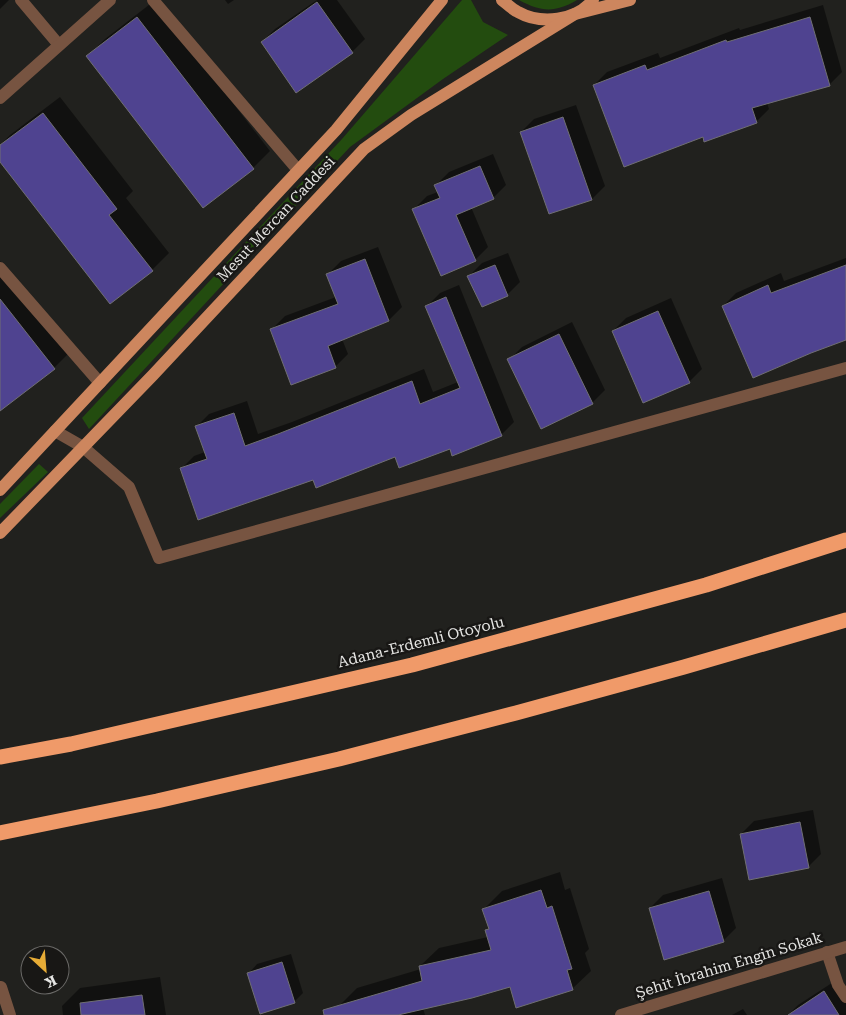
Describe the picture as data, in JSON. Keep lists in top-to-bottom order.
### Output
{
  "streets": {
    "highway": ["Adana-Erdemli Otoyolu"],
    "main road": ["Mesut Mercan Caddesi"],
    "street": ["Şehit İbrahim Engin Sokak"]
  },
  "north": "bottom right"
}
